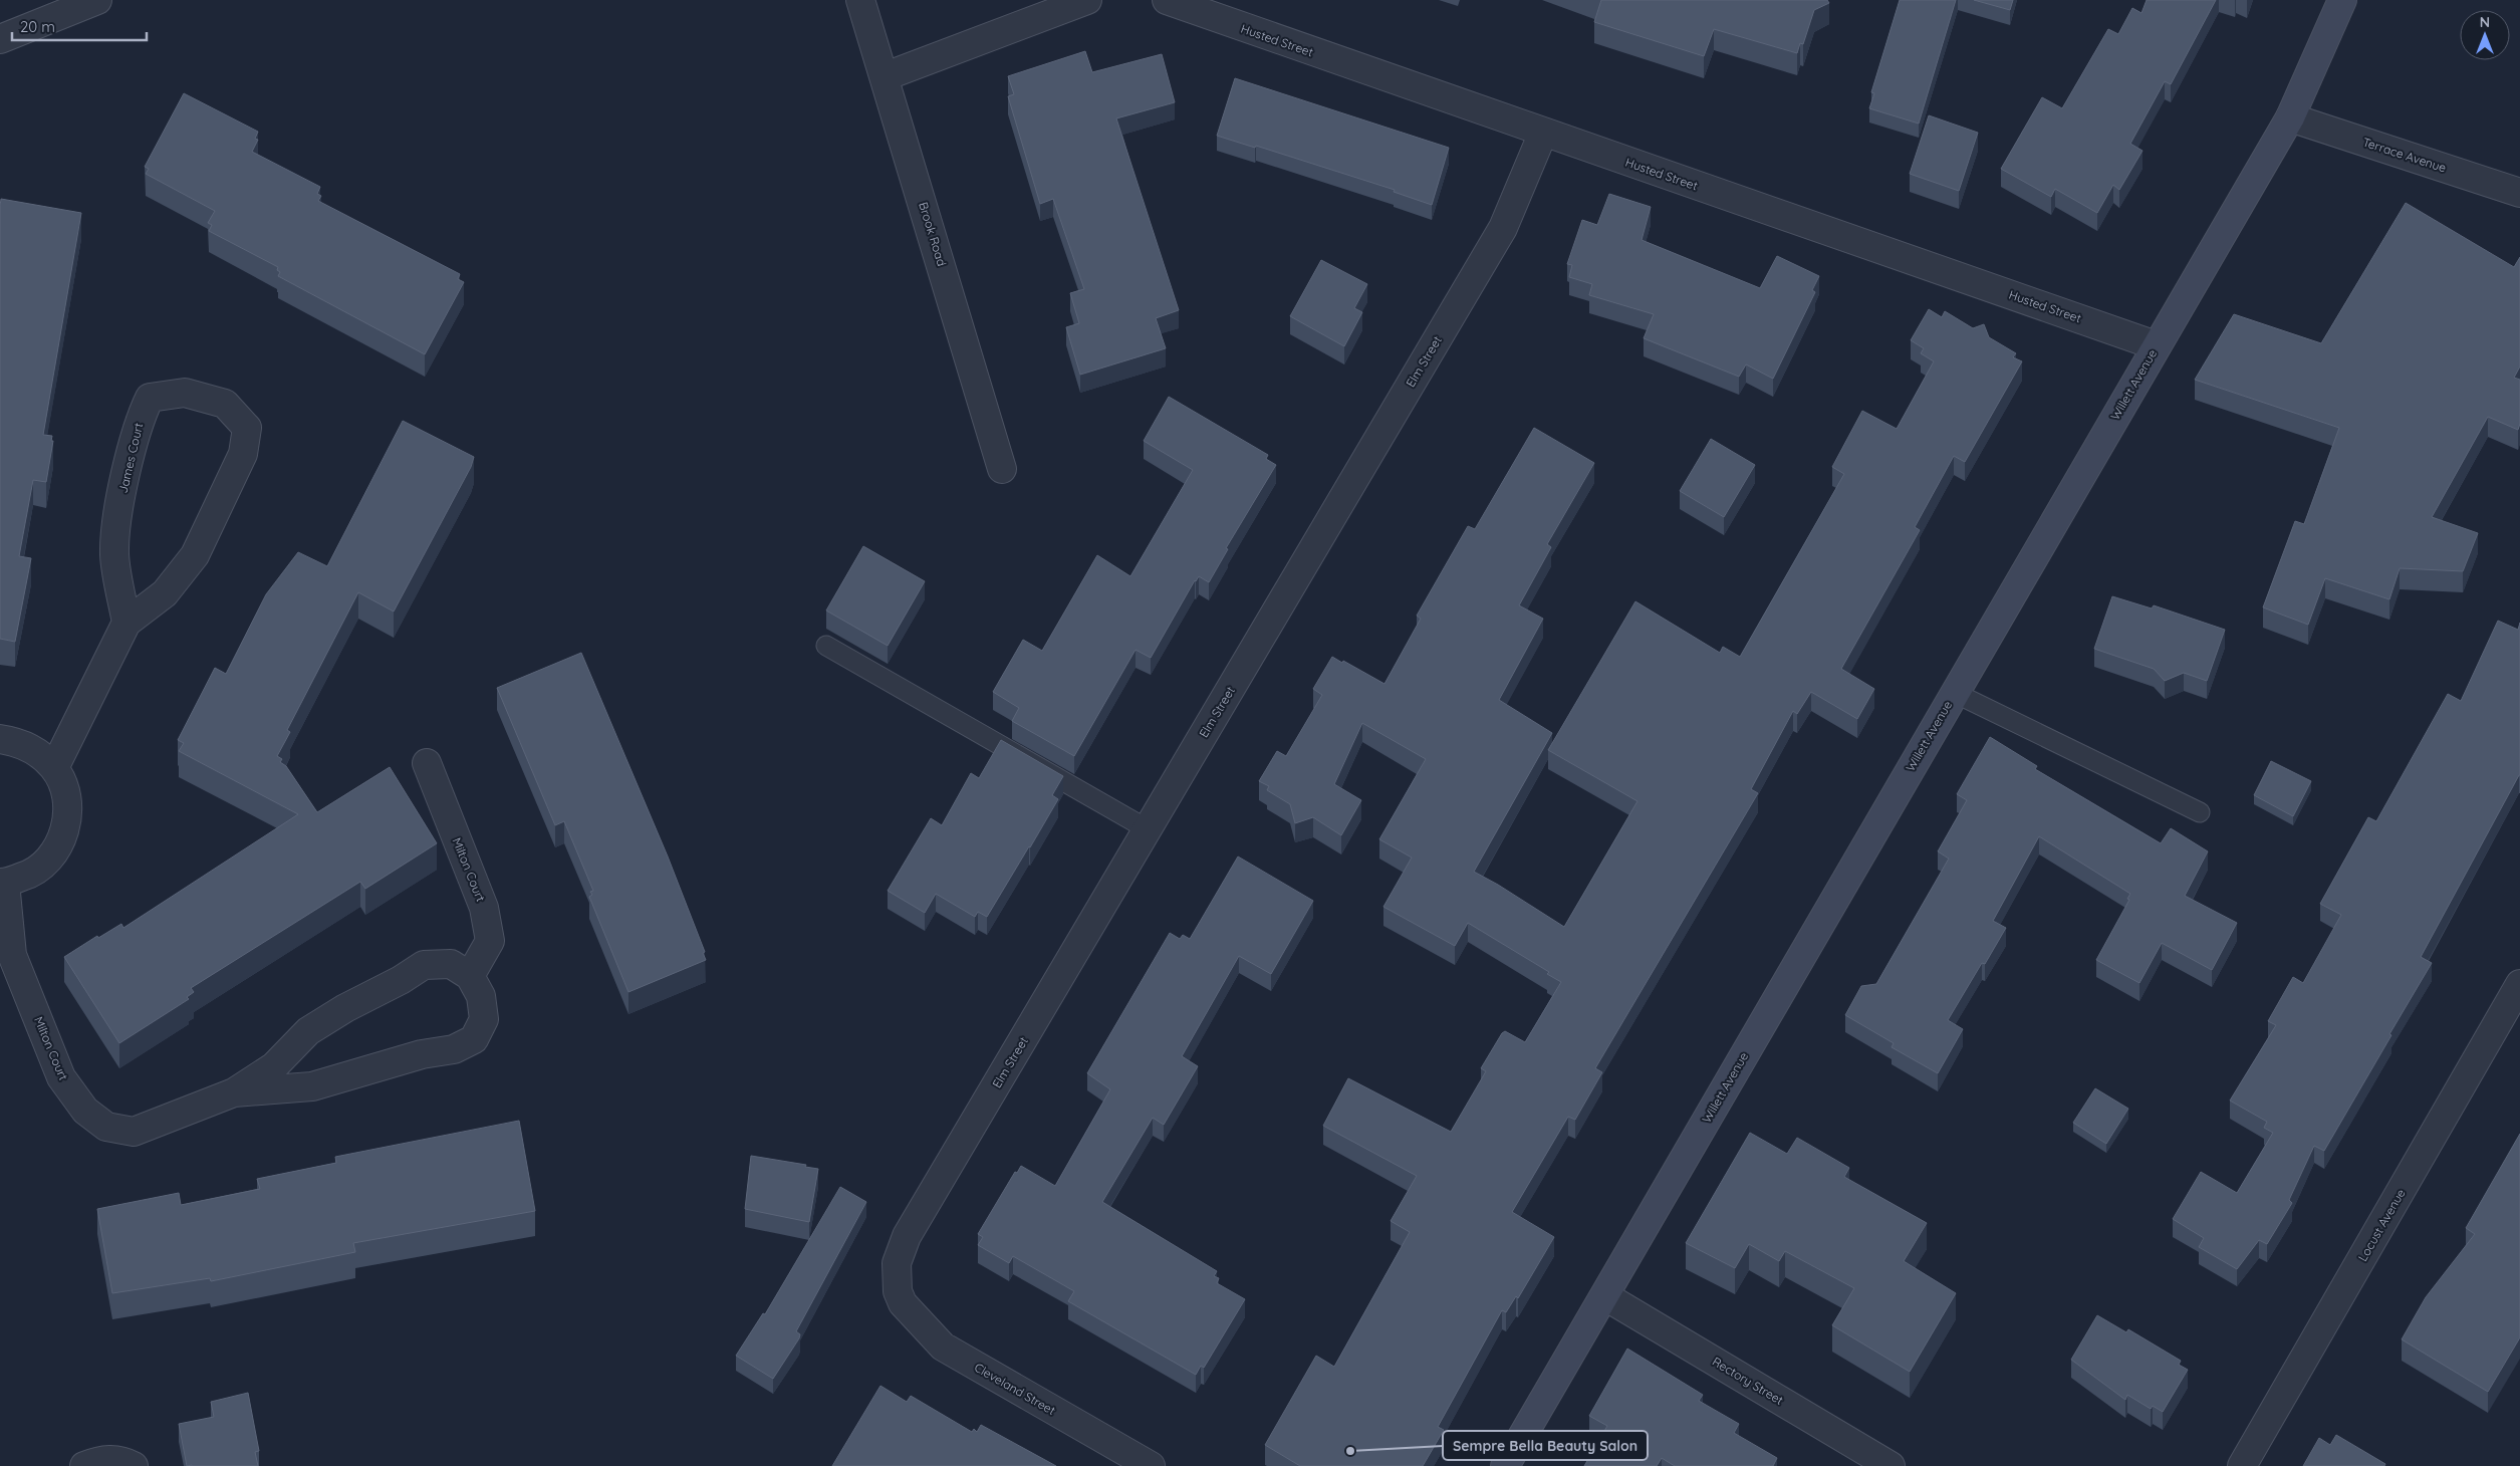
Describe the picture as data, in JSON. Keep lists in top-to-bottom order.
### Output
{
  "streets": {
    "street": [
      "Husted Street",
      "Terrace Avenue",
      "Brook Road",
      "Elm Street",
      "Willett Avenue",
      "James Court",
      "Milton Court",
      "Locust Avenue",
      "Rectory Street",
      "Cleveland Street"
    ]
  },
  "crossings": [
    ["Husted Street", "Elm Street"],
    ["Husted Street", "Willett Avenue"],
    ["Terrace Avenue", "Willett Avenue"],
    ["Elm Street", "Cleveland Street"],
    ["Willett Avenue", "Rectory Street"]
  ],
  "places": ["Sempre Bella Beauty Salon"],
  "scale_bar": "20 m",
  "north": "top"
}
